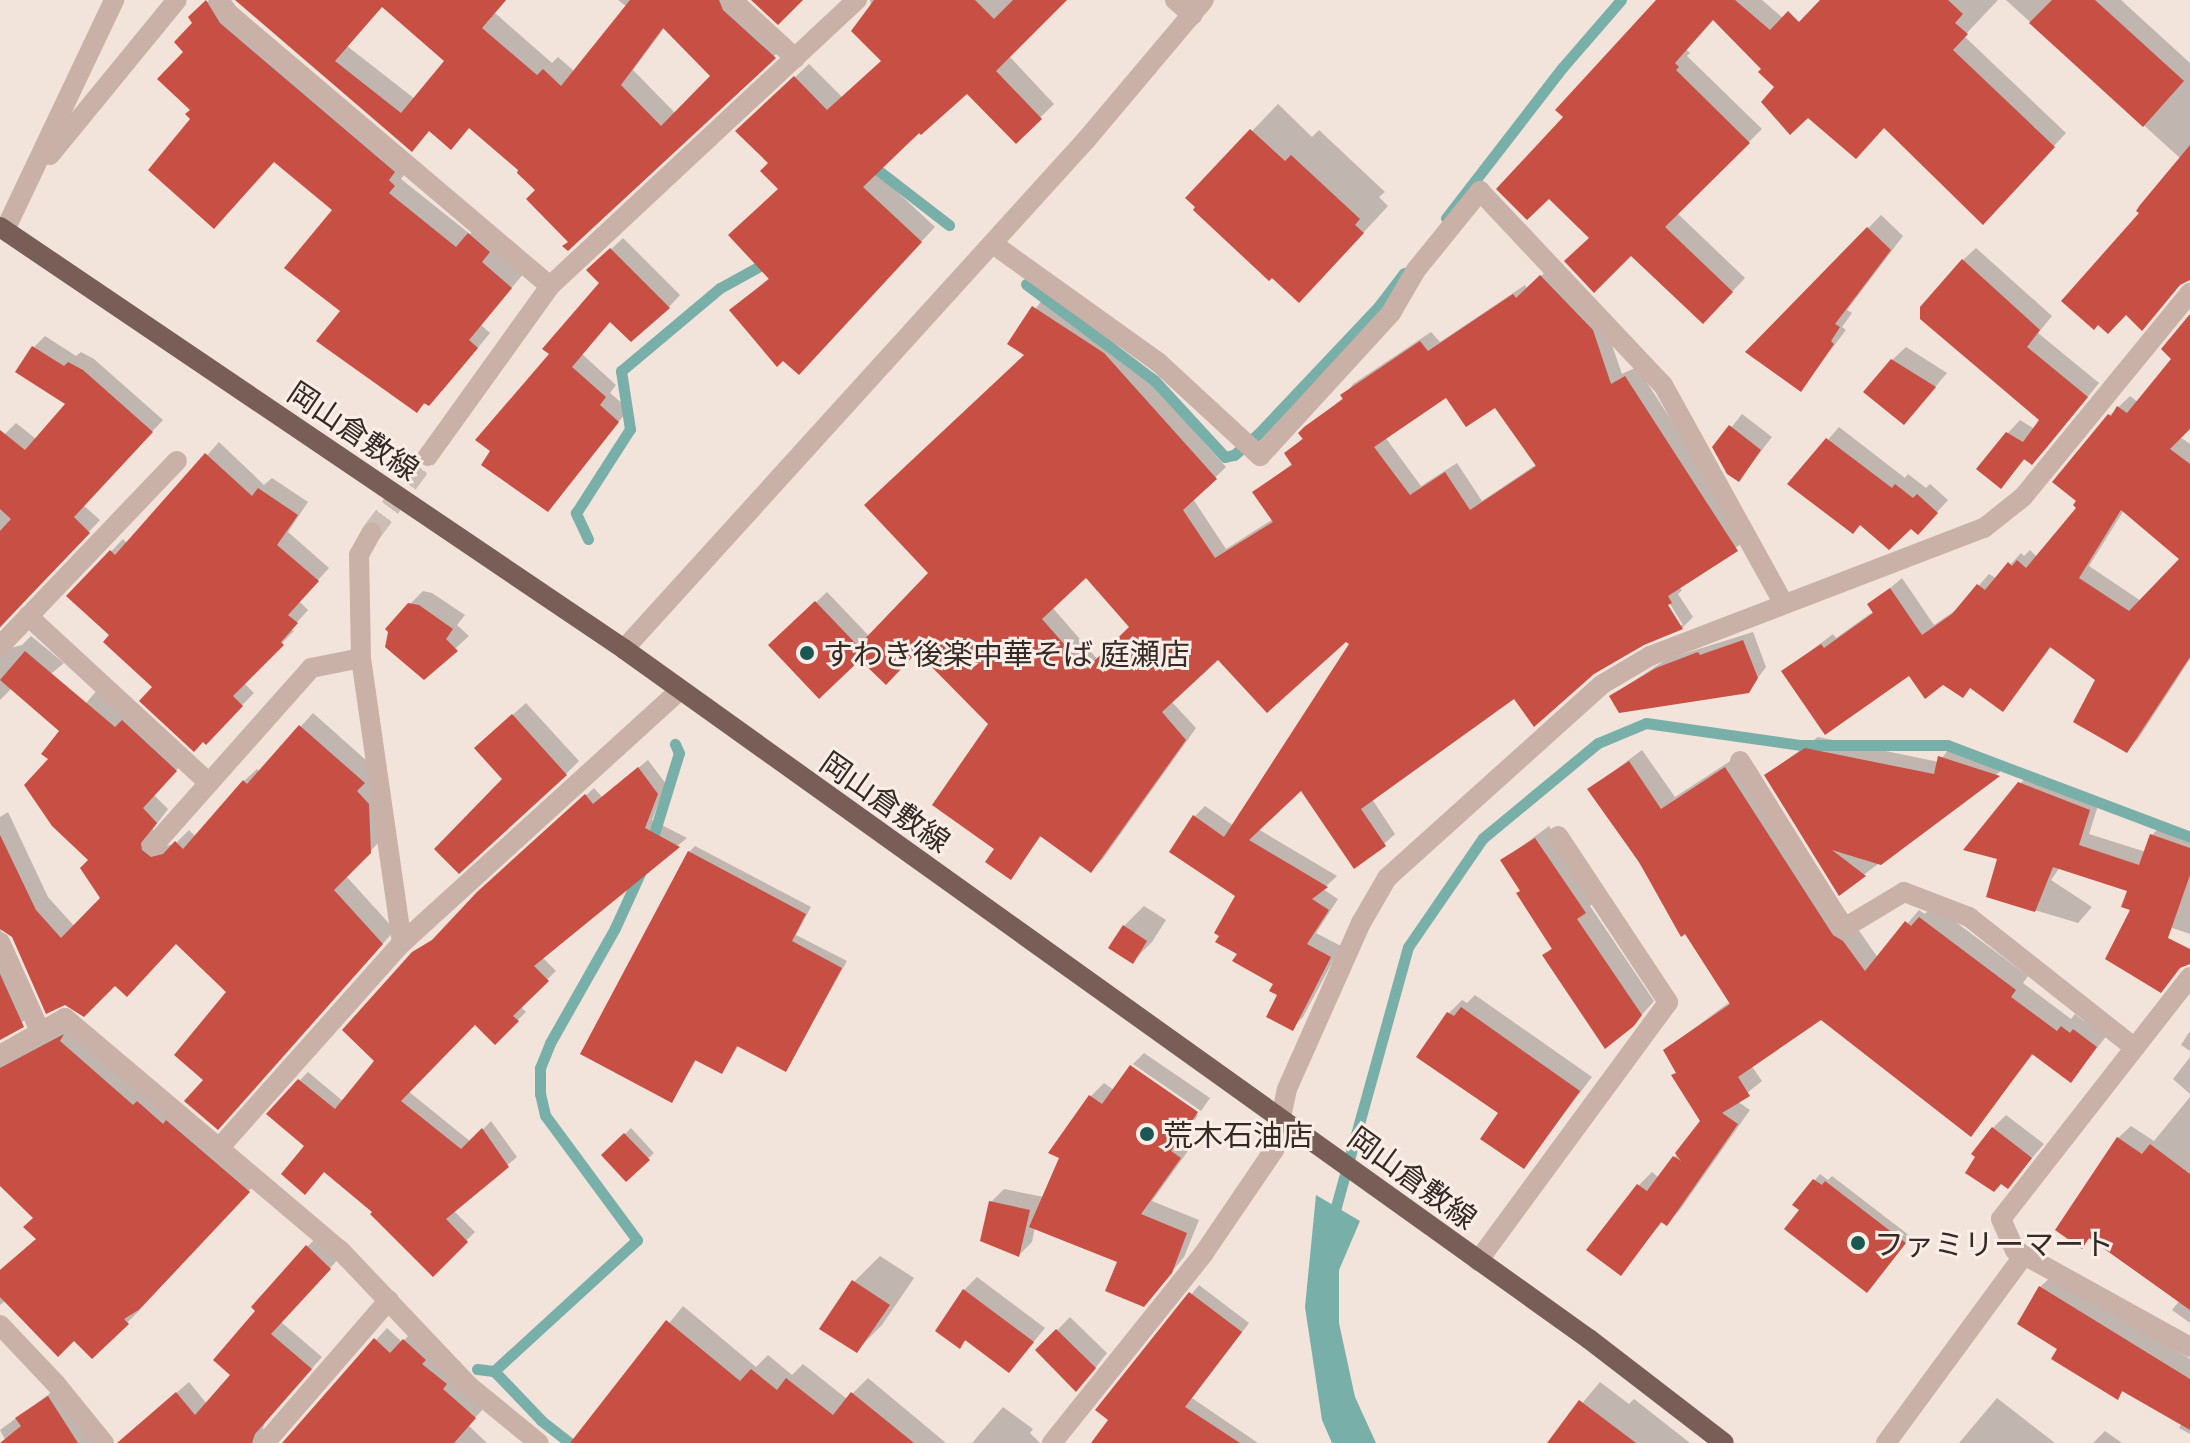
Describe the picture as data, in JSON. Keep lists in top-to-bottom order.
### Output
{
  "streets": {
    "main road": ["岡山倉敷線"]
  },
  "places": ["すわき後楽中華そば 庭瀬店", "荒木石油店", "ファミリーマート"]
}
